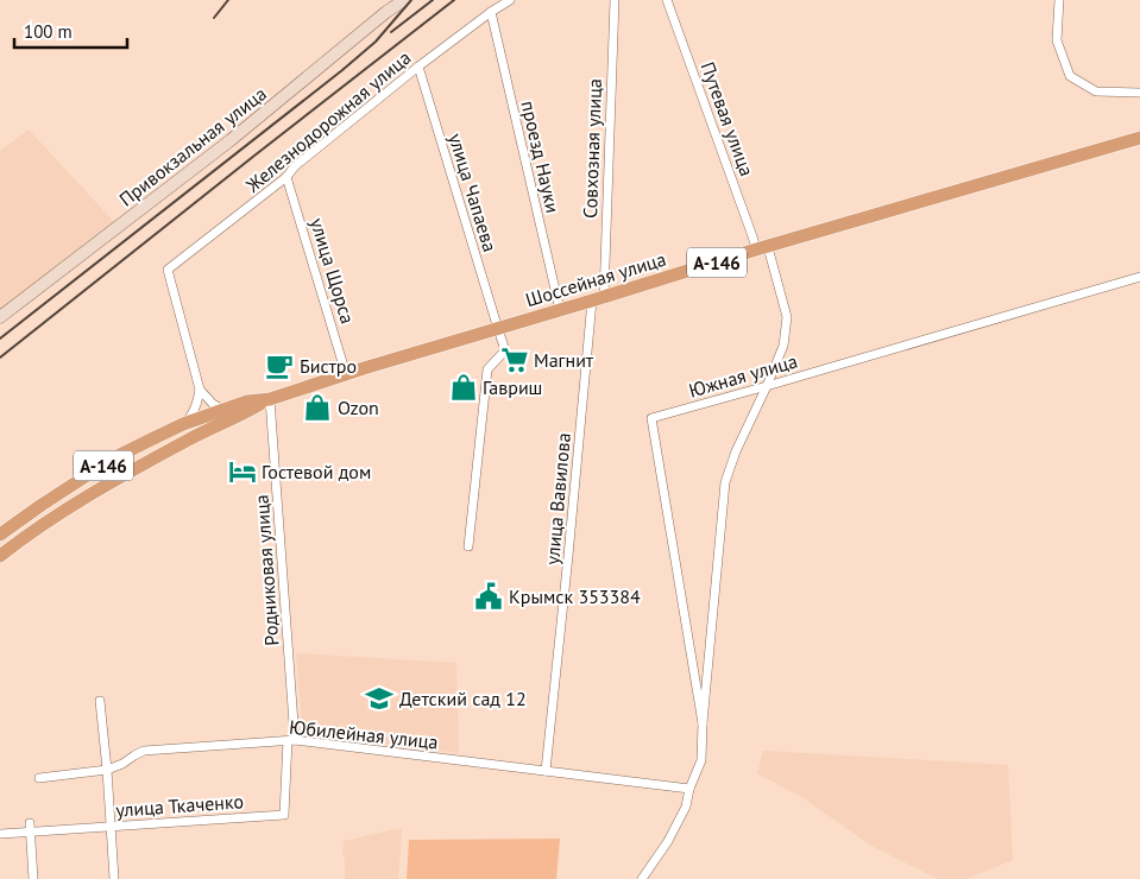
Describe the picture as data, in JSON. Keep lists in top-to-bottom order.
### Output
{
  "streets": {
    "highway": ["А-146", "Шоссейная улица"],
    "main road": ["Привокзальная улица"],
    "street": [
      "Путевая улица",
      "Железнодорожная улица",
      "Совхозная улица",
      "проезд Науки",
      "улица Чапаева",
      "улица Щорса",
      "Южная улица",
      "улица Вавилова",
      "Родниковая улица",
      "Юбилейная улица",
      "улица Ткаченко"
    ]
  },
  "crossings": [
    ["Путевая улица", "Шоссейная улица"],
    ["Путевая улица", "Южная улица"],
    ["Железнодорожная улица", "проезд Науки"],
    ["Железнодорожная улица", "улица Чапаева"],
    ["Железнодорожная улица", "улица Щорса"],
    ["Совхозная улица", "Шоссейная улица"],
    ["Совхозная улица", "улица Вавилова"],
    ["проезд Науки", "Шоссейная улица"],
    ["улица Чапаева", "Шоссейная улица"],
    ["А-146", "Шоссейная улица"],
    ["А-146", "Родниковая улица"],
    ["улица Щорса", "Шоссейная улица"],
    ["Шоссейная улица", "улица Вавилова"],
    ["Шоссейная улица", "Родниковая улица"],
    ["улица Вавилова", "Юбилейная улица"],
    ["Родниковая улица", "Юбилейная улица"],
    ["Родниковая улица", "улица Ткаченко"],
    ["Юбилейная улица", "улица Ткаченко"]
  ],
  "places": {
    "supermarket": ["Магнит"],
    "cafe": ["Бистро"],
    "shop": ["Гавриш", "Ozon"],
    "hotel": ["Гостевой дом"],
    "public building": ["Крымск 353384"],
    "school or university": ["Детский сад 12"]
  },
  "scale_bar": "100 m"
}
